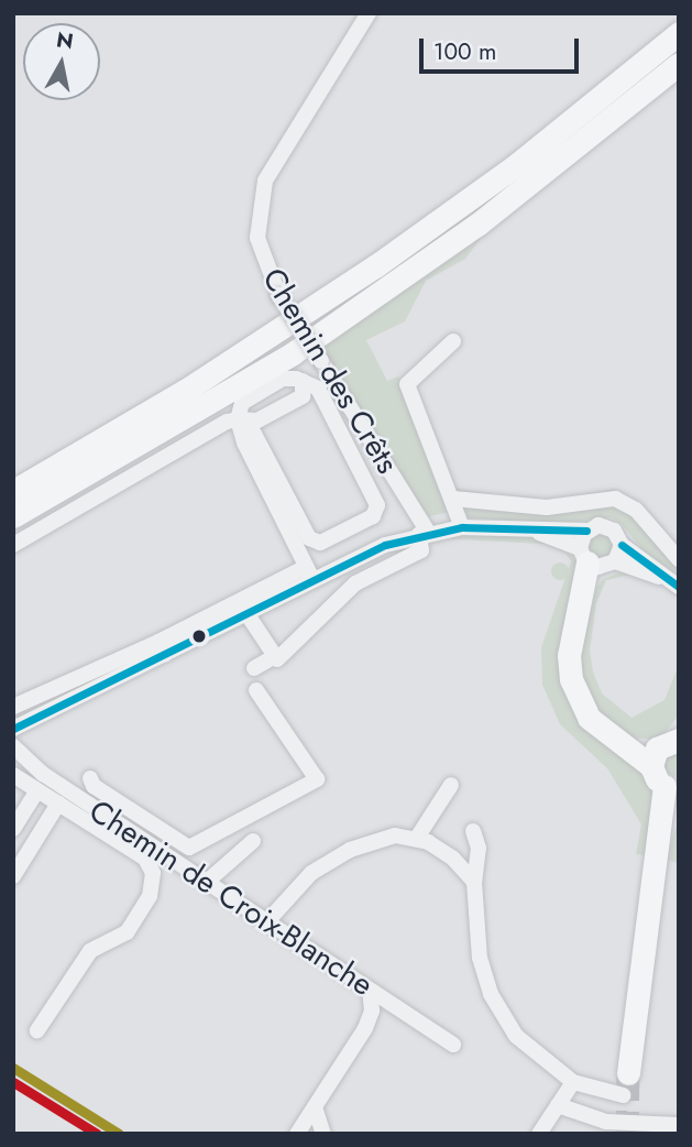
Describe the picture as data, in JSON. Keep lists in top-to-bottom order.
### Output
{
  "streets": {
    "street": ["Chemin des Crêts", "Chemin de Croix-Blanche"]
  },
  "scale_bar": "100 m",
  "north": "top"
}
